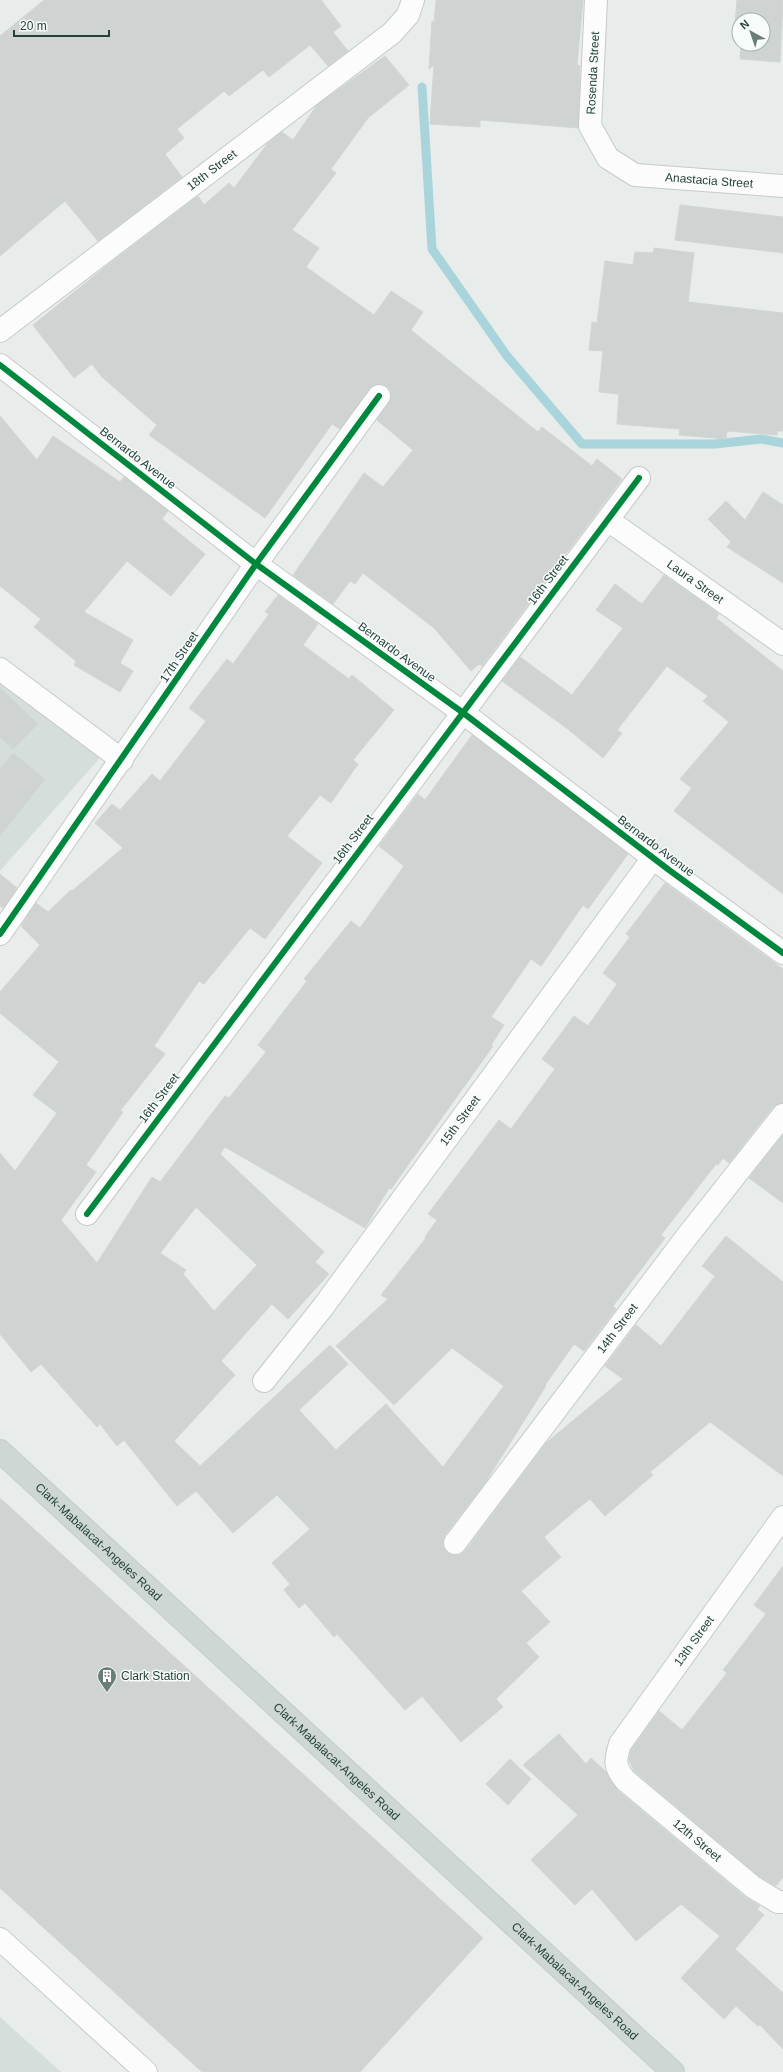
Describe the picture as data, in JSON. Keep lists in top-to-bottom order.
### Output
{
  "streets": {
    "main road": ["Clark-Mabalacat-Angeles Road"],
    "street": [
      "Rosenda Street",
      "18th Street",
      "Anastacia Street",
      "Bernardo Avenue",
      "16th Street",
      "Laura Street",
      "17th Street",
      "15th Street",
      "14th Street",
      "13th Street",
      "12th Street"
    ]
  },
  "crossings": [
    ["Rosenda Street", "Anastacia Street"],
    ["Bernardo Avenue", "16th Street"],
    ["Bernardo Avenue", "17th Street"],
    ["Bernardo Avenue", "15th Street"],
    ["16th Street", "Laura Street"],
    ["13th Street", "12th Street"]
  ],
  "places": {
    "building": ["Clark Station"]
  },
  "scale_bar": "20 m",
  "north": "top left"
}
